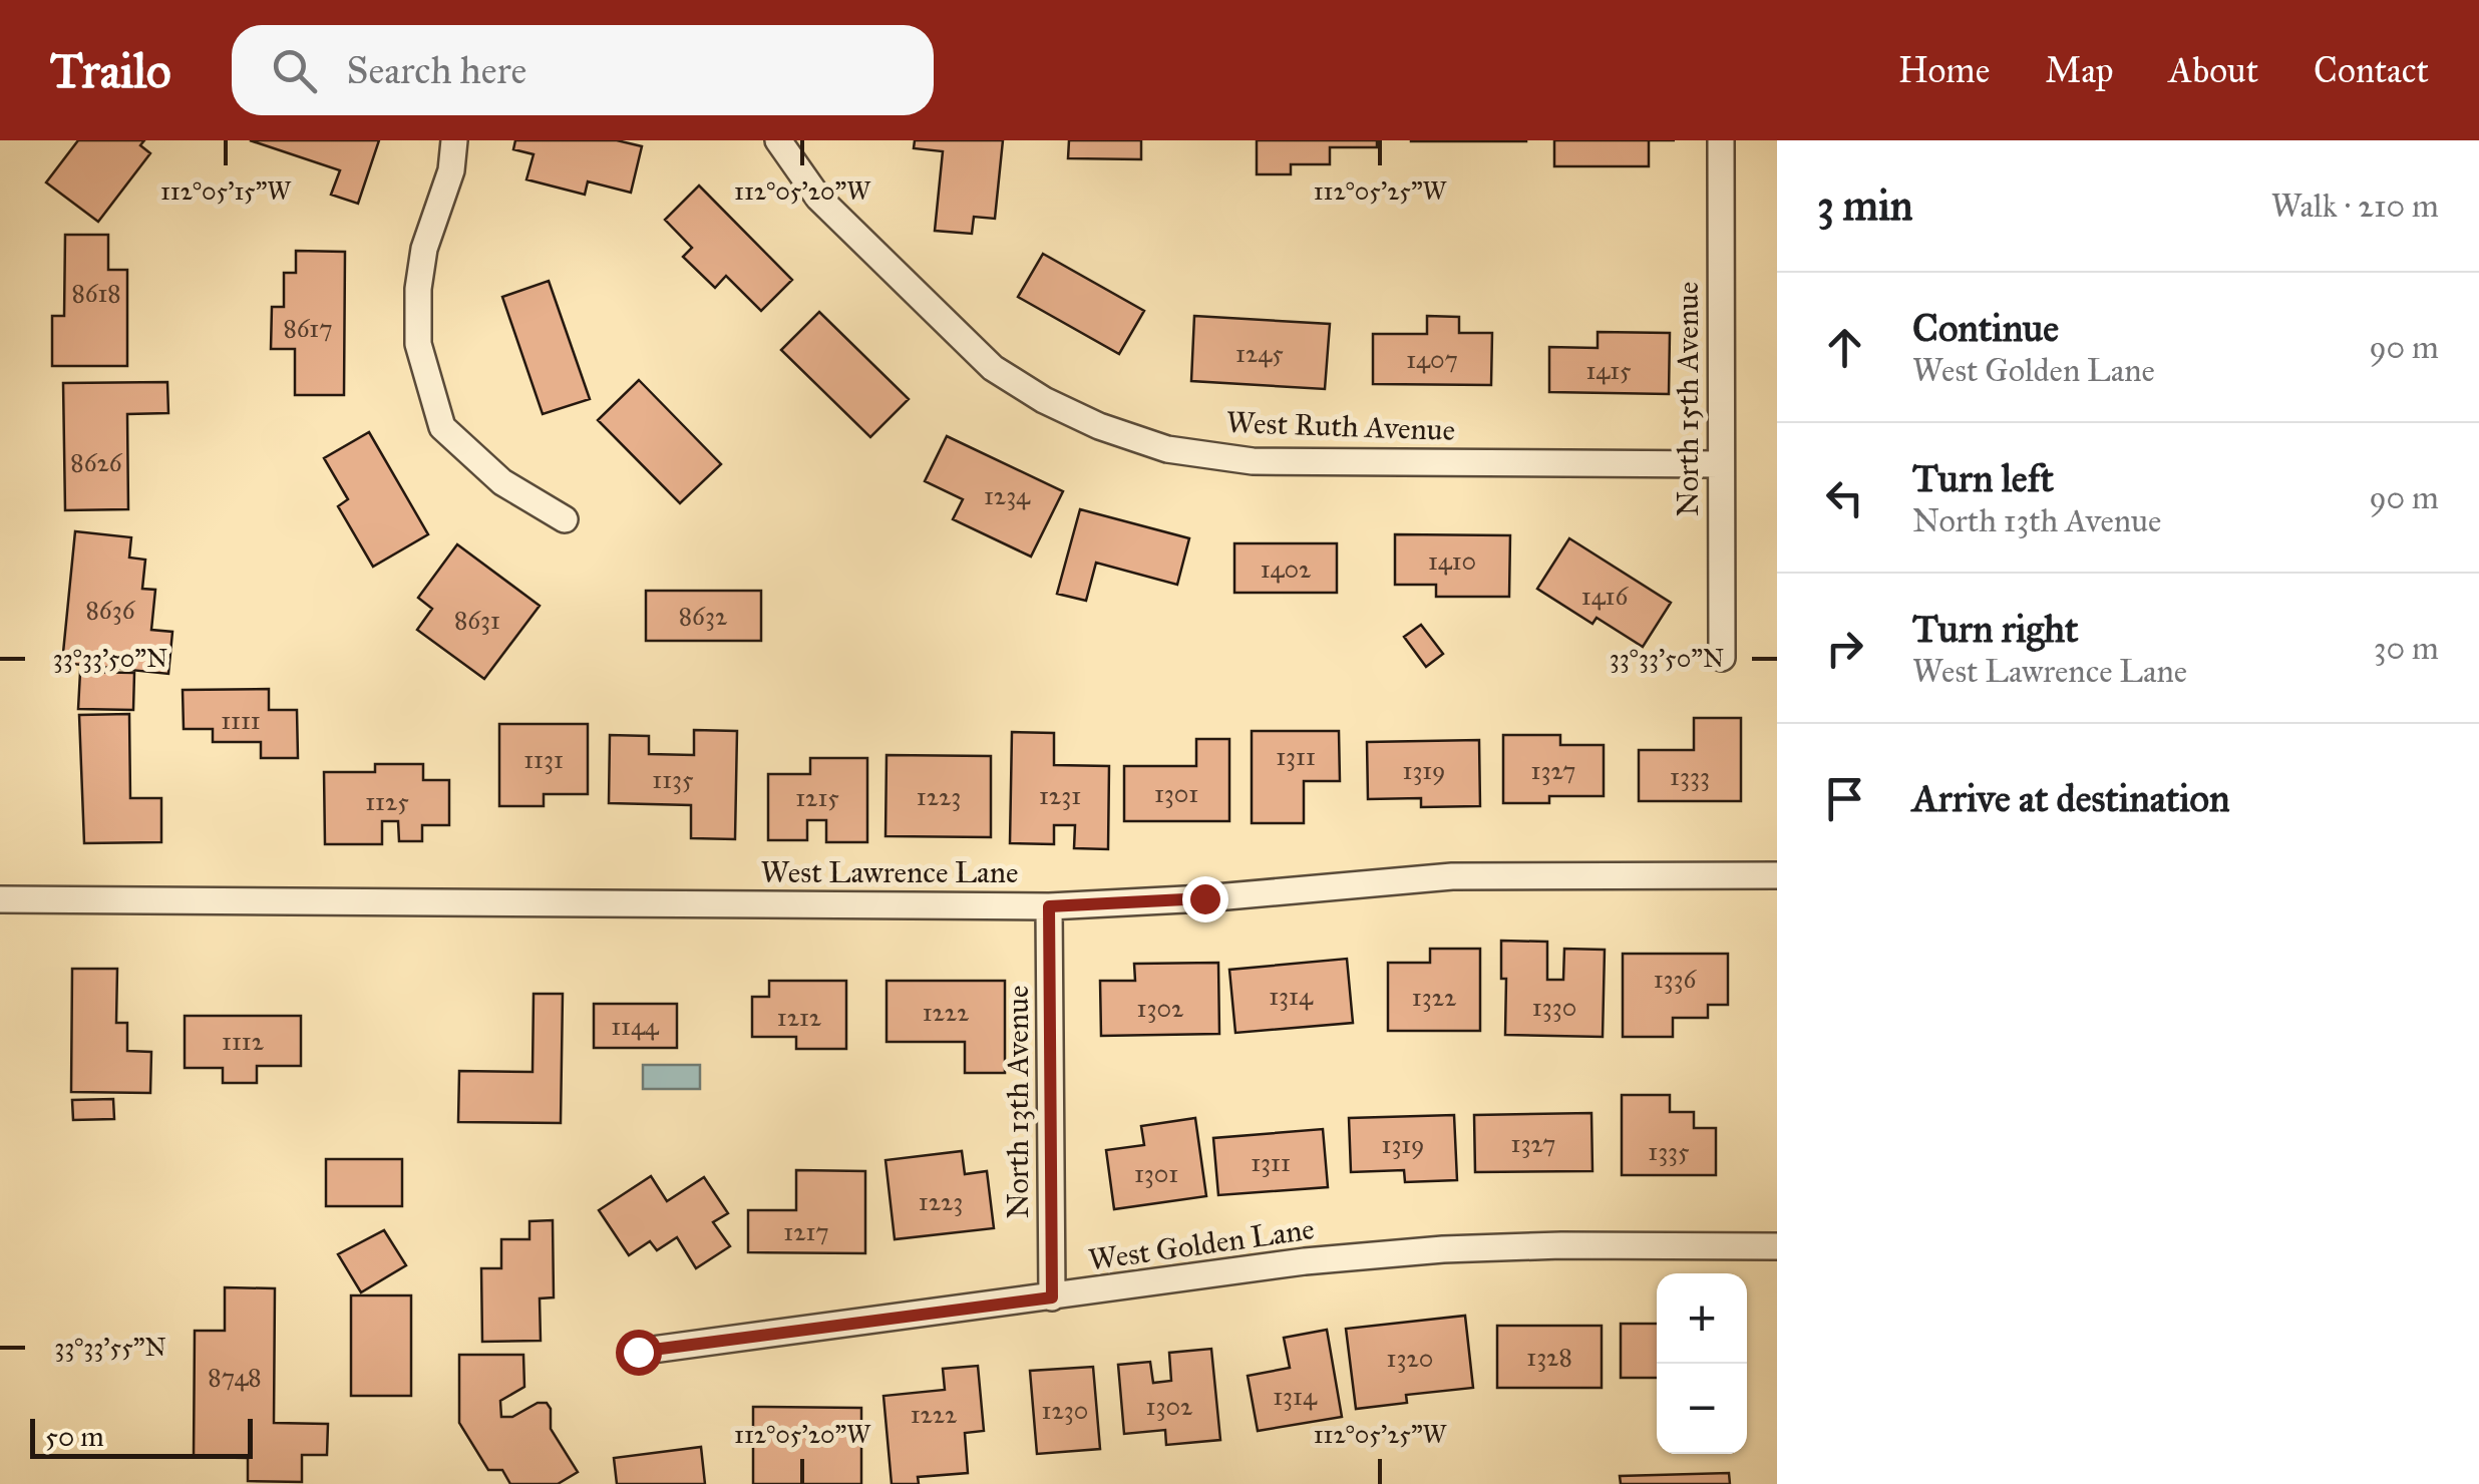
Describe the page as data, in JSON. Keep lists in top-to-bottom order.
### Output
{
  "streets": {
    "street": [
      "North 15th Avenue",
      "West Ruth Avenue",
      "West Lawrence Lane",
      "North 13th Avenue",
      "West Golden Lane"
    ]
  },
  "crossings": [
    ["North 15th Avenue", "West Ruth Avenue"],
    ["West Lawrence Lane", "North 13th Avenue"],
    ["North 13th Avenue", "West Golden Lane"]
  ],
  "house_numbers": [
    "8618",
    "8617",
    "1245",
    "1407",
    "1415",
    "8626",
    "1234",
    "1410",
    "1402",
    "1416",
    "8636",
    "8632",
    "8631",
    "1111",
    "1311",
    "1131",
    "1319",
    "1327",
    "1333",
    "1135",
    "1301",
    "1231",
    "1223",
    "1215",
    "1125",
    "1336",
    "1314",
    "1322",
    "1330",
    "1302",
    "1222",
    "1212",
    "1144",
    "1112",
    "1327",
    "1319",
    "1335",
    "1311",
    "1301",
    "1223",
    "1217",
    "1328",
    "1320",
    "8748",
    "1314",
    "1302",
    "1230",
    "1222"
  ],
  "scale_bar": "50 m",
  "page": {
    "header": "Trailo",
    "search": "Search here",
    "nav": [
      "Home",
      "Map",
      "About",
      "Contact"
    ],
    "heading": ["3 min", "Walk · 210 m"],
    "list": [
      ["Continue", "West Golden Lane", "90 m"],
      ["Turn left", "North 13th Avenue", "90 m"],
      ["Turn right", "West Lawrence Lane", "30 m"],
      "Arrive at destination"
    ],
    "map_buttons": ["+", "−"],
    "scale": "50 m"
  },
  "coordinates": [
    "112°05'15\"W",
    "112°05'20\"W",
    "112°05'25\"W",
    "33°33'50\"N",
    "33°33'55\"N"
  ]
}
